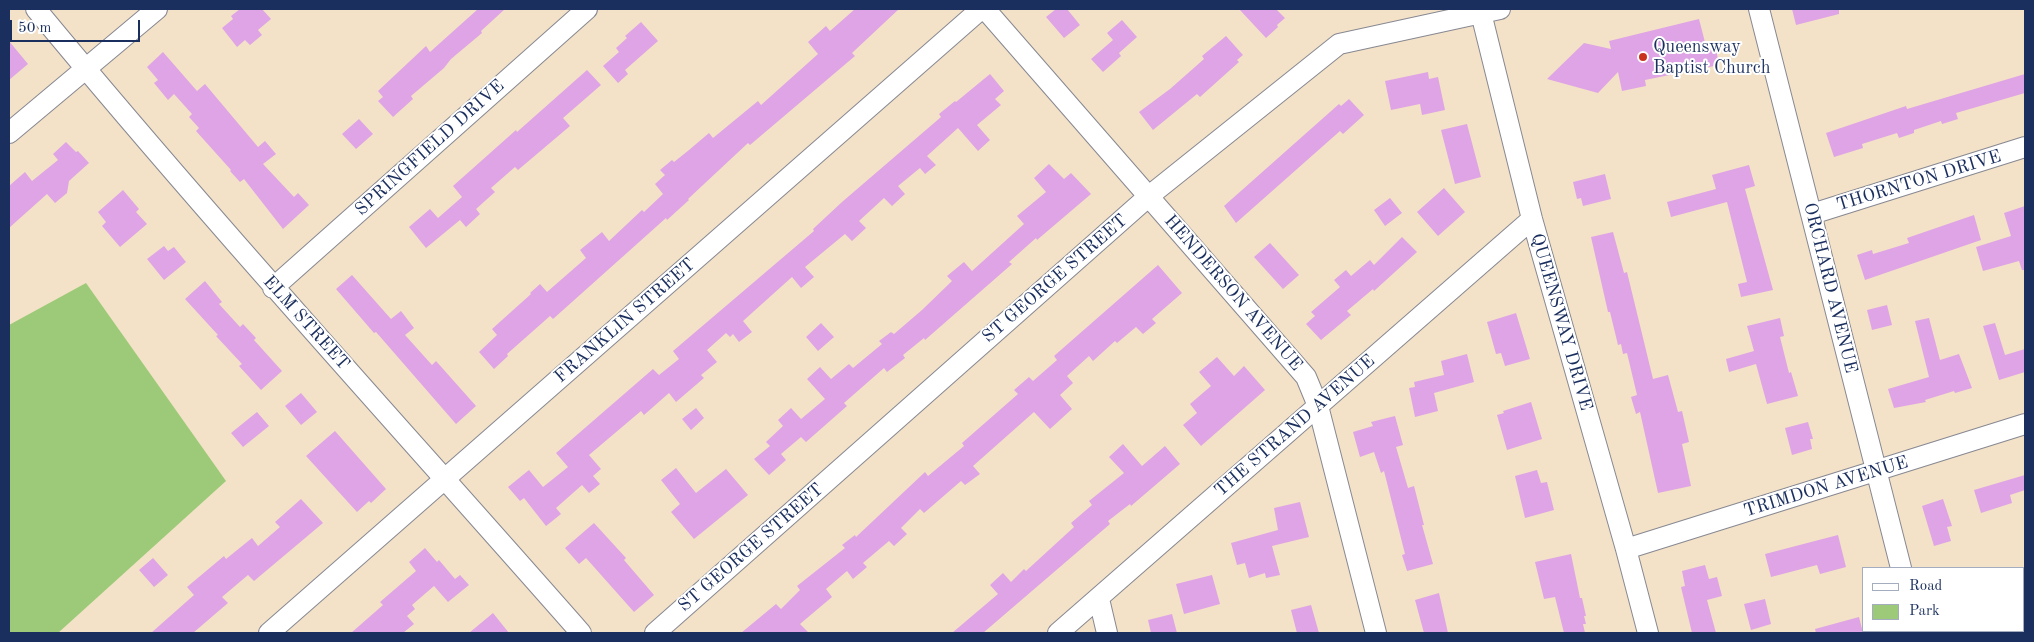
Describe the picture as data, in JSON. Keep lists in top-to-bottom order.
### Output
{
  "streets": {
    "street": [
      "SPRINGFIELD DRIVE",
      "THORNTON DRIVE",
      "ST GEORGE STREET",
      "ORCHARD AVENUE",
      "HENDERSON AVENUE",
      "FRANKLIN STREET",
      "QUEENSWAY DRIVE",
      "ELM STREET",
      "THE STRAND AVENUE",
      "TRIMDON AVENUE"
    ]
  },
  "crossings": [
    ["SPRINGFIELD DRIVE", "ELM STREET"],
    ["THORNTON DRIVE", "ORCHARD AVENUE"],
    ["ST GEORGE STREET", "HENDERSON AVENUE"],
    ["ST GEORGE STREET", "QUEENSWAY DRIVE"],
    ["ORCHARD AVENUE", "TRIMDON AVENUE"],
    ["HENDERSON AVENUE", "THE STRAND AVENUE"],
    ["FRANKLIN STREET", "ELM STREET"],
    ["QUEENSWAY DRIVE", "THE STRAND AVENUE"],
    ["QUEENSWAY DRIVE", "TRIMDON AVENUE"]
  ],
  "places": ["Queensway Baptist Church"],
  "legend": ["Road", "Park"],
  "scale_bar": "50 m"
}
